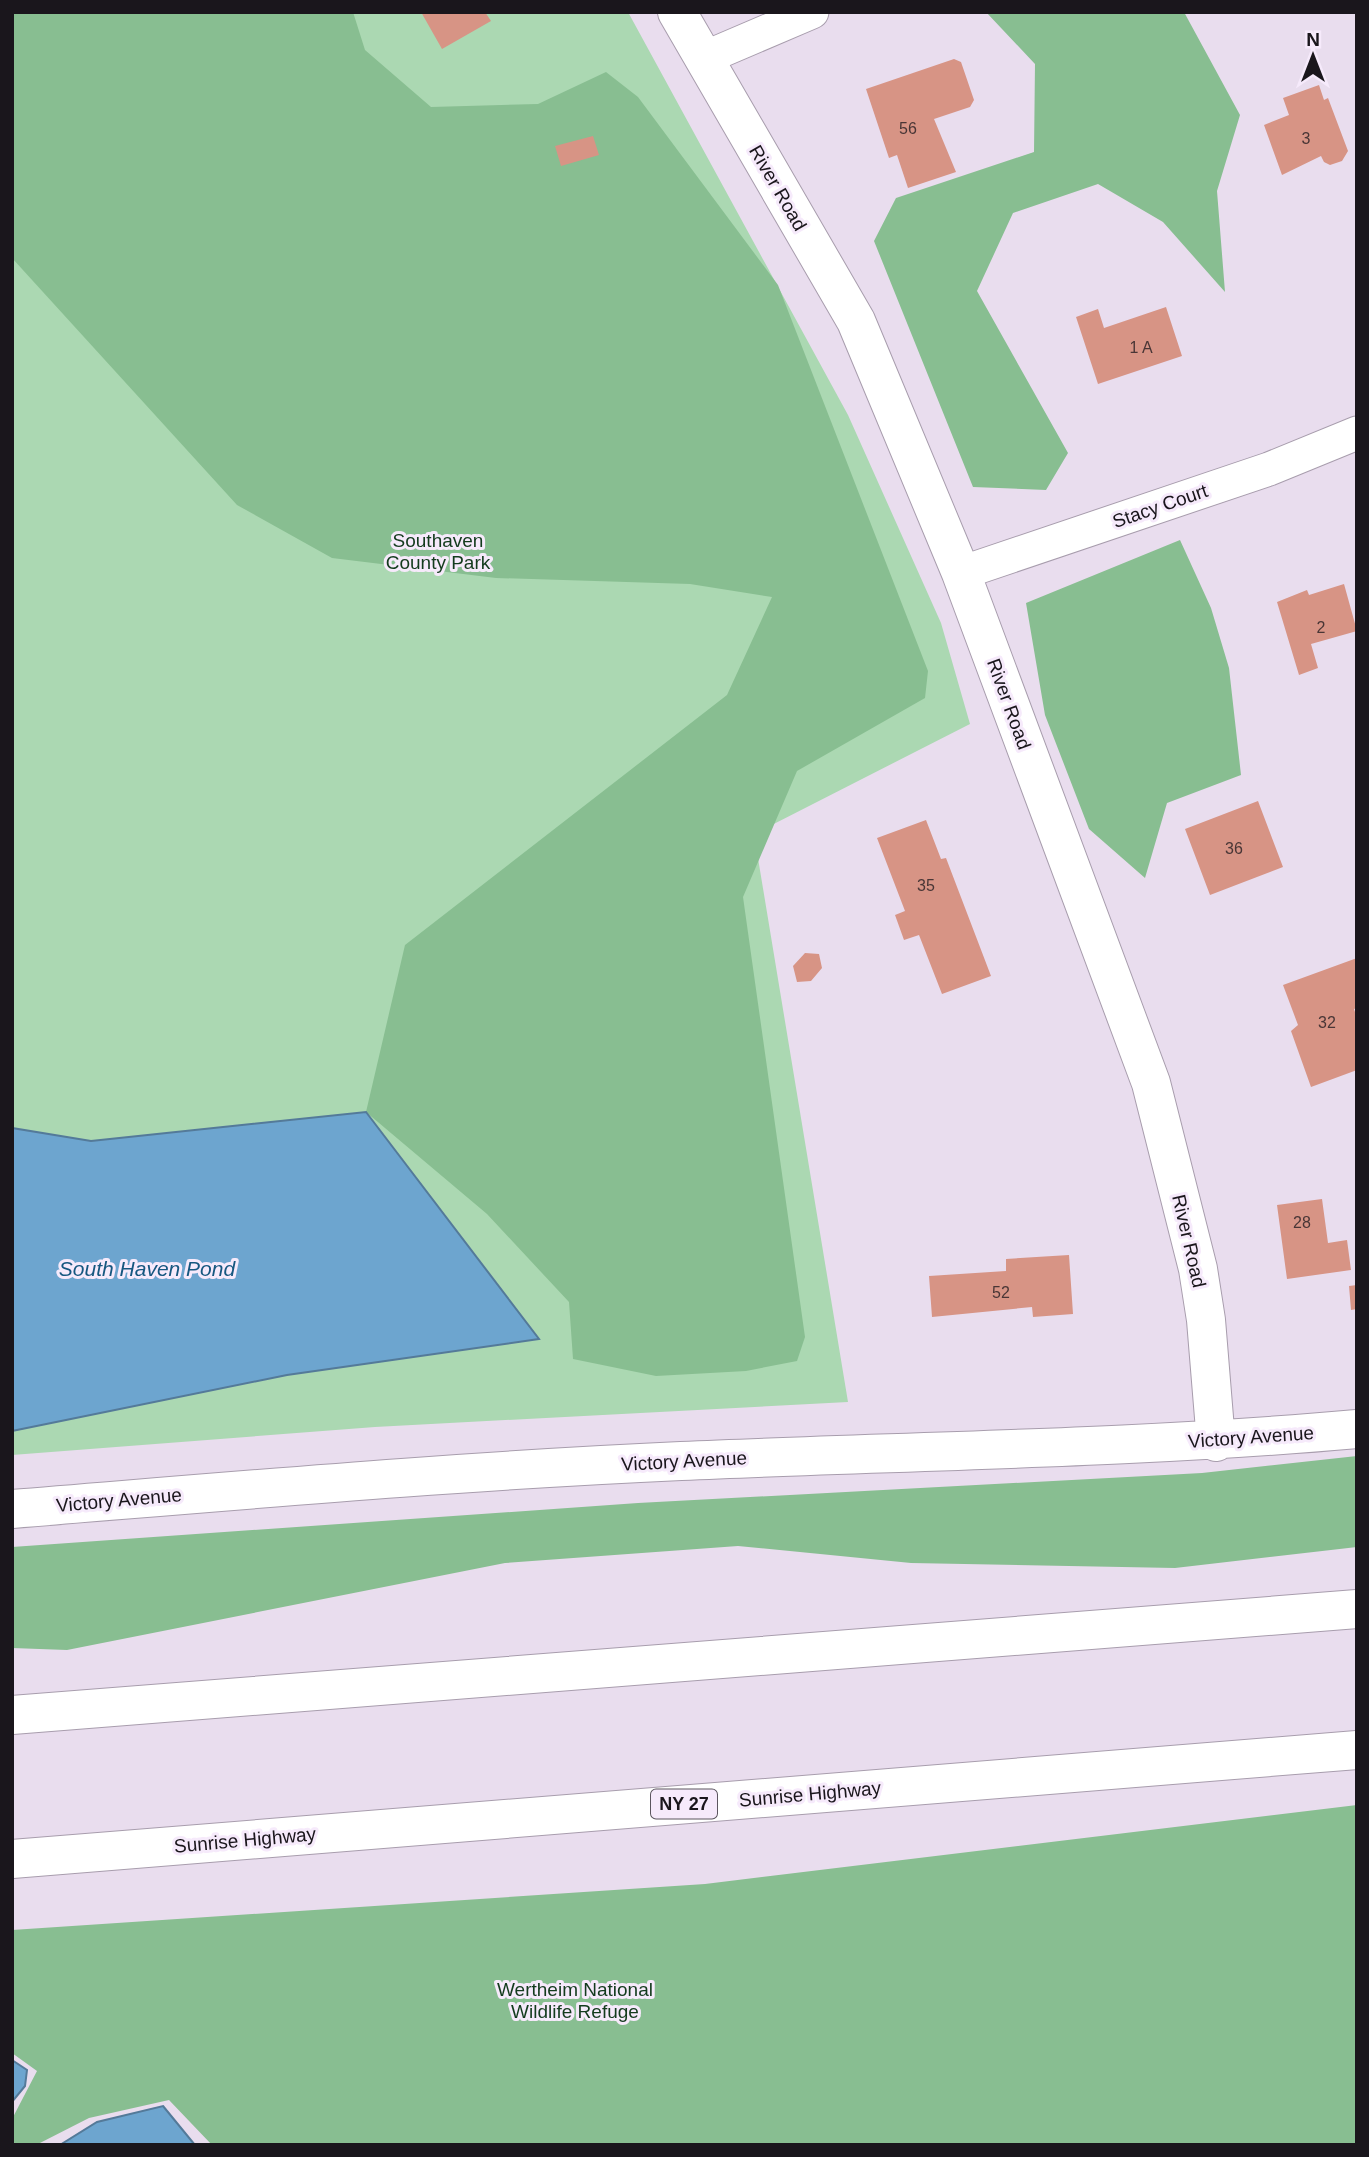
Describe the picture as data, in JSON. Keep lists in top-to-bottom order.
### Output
{
  "streets": {
    "main road": [
      "River Road",
      "Victory Avenue",
      "Sunrise Highway",
      "NY 27"
    ],
    "street": ["Stacy Court"]
  },
  "crossings": [
    ["River Road", "Stacy Court"],
    ["River Road", "Victory Avenue"]
  ],
  "water": ["South Haven Pond"],
  "parks": ["Southaven County Park", "Wertheim National Wildlife Refuge"],
  "house_numbers": [
    "56",
    "3",
    "1 A",
    "2",
    "36",
    "35",
    "32",
    "28",
    "52"
  ],
  "north": "top"
}
